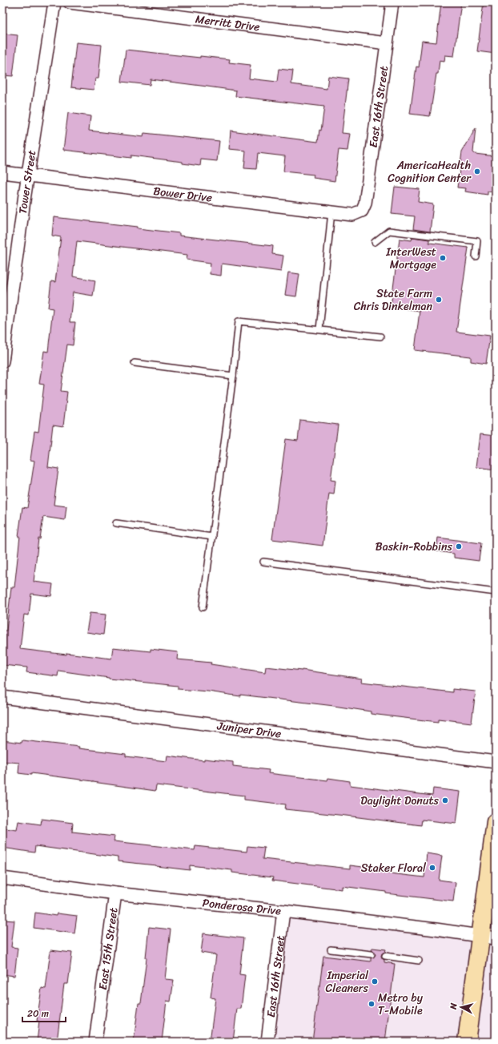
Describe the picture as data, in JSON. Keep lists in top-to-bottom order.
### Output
{
  "streets": {
    "street": [
      "Merritt Drive",
      "East 16th Street",
      "Tower Street",
      "Bower Drive",
      "Juniper Drive",
      "Ponderosa Drive",
      "East 15th Street"
    ]
  },
  "crossings": [
    ["Merritt Drive", "East 16th Street"],
    ["East 16th Street", "Bower Drive"],
    ["East 16th Street", "Ponderosa Drive"],
    ["Tower Street", "Bower Drive"],
    ["Ponderosa Drive", "East 15th Street"]
  ],
  "places": [
    "AmericaHealth Cognition Center",
    "InterWest Mortgage",
    "State Farm Chris Dinkelman",
    "Baskin-Robbins",
    "Daylight Donuts",
    "Staker Floral",
    "Imperial Cleaners",
    "Metro by T-Mobile"
  ],
  "scale_bar": "20 m",
  "north": "left"
}
